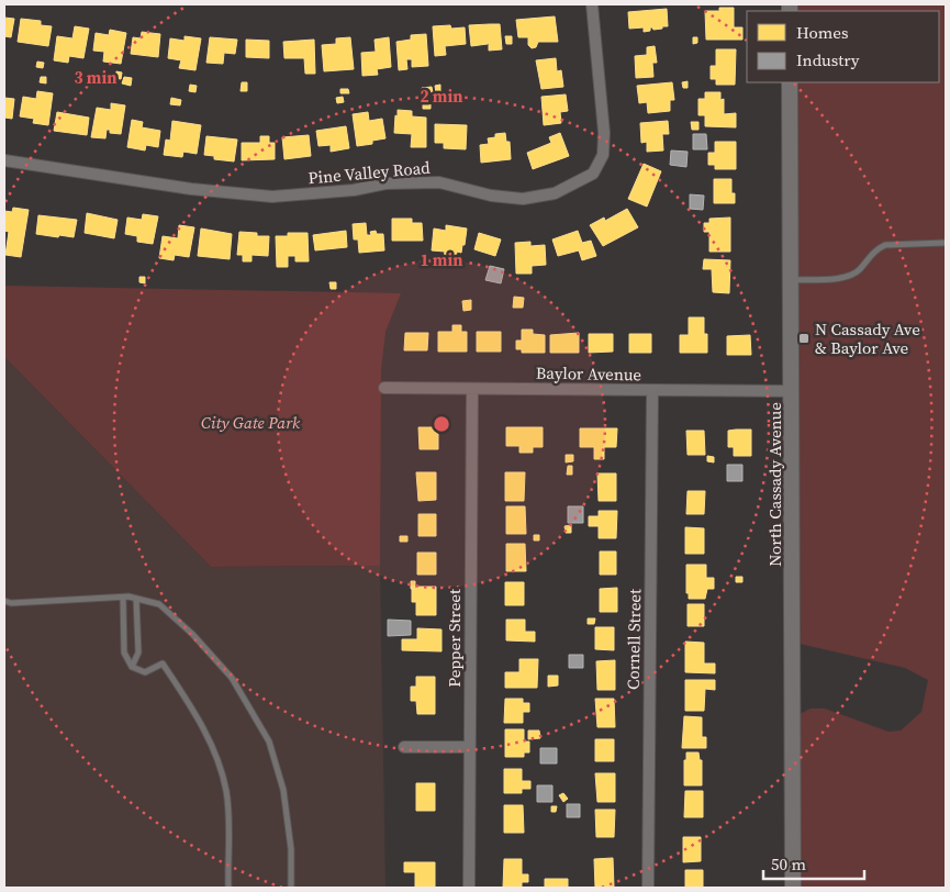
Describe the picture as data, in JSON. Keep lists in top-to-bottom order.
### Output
{
  "streets": {
    "main road": ["North Cassady Avenue"],
    "street": [
      "Pine Valley Road",
      "Baylor Avenue",
      "Pepper Street",
      "Cornell Street"
    ]
  },
  "crossings": [
    ["Baylor Avenue", "North Cassady Avenue"],
    ["Baylor Avenue", "Pepper Street"],
    ["Baylor Avenue", "Cornell Street"]
  ],
  "parks": ["City Gate Park"],
  "places": {
    "transit": ["N Cassady Ave & Baylor Ave"]
  },
  "legend": ["Homes", "Industry"],
  "scale_bar": "50 m",
  "rings": ["3 min", "2 min", "1 min"]
}
